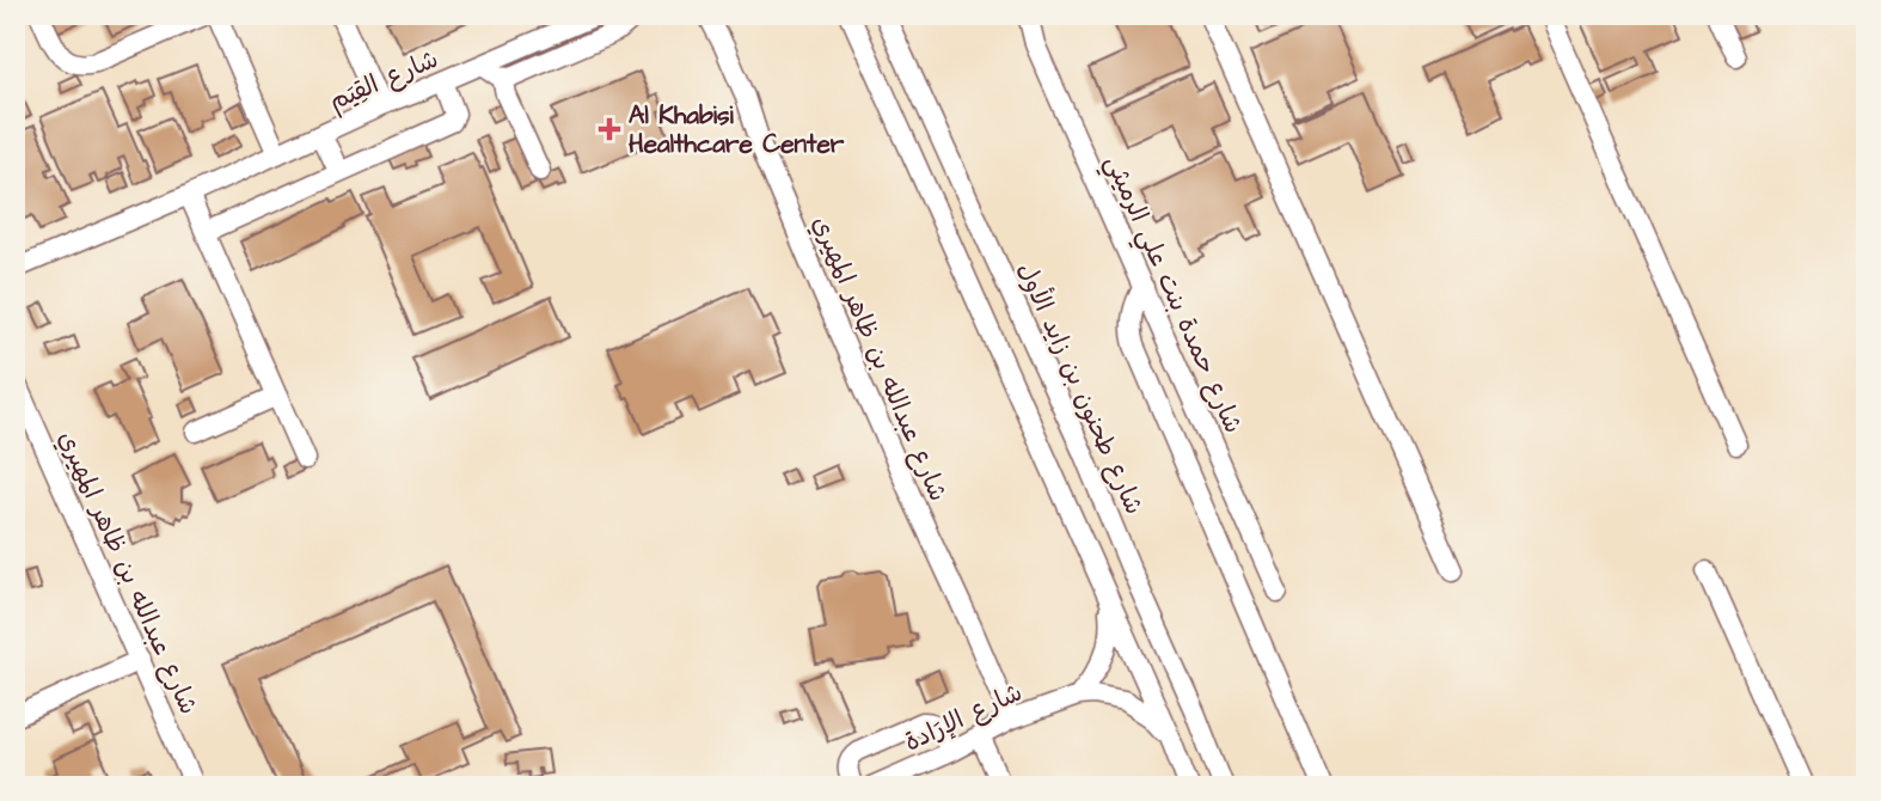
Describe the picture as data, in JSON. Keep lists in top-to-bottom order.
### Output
{
  "streets": {
    "street": [
      "شارع القِيَم",
      "شارع حمدة بنت علي الرميثي",
      "شارع عبدالله بن ظاهر المهيري",
      "شارع طحنون بن زايد الأول",
      "شارع الإرَادة"
    ]
  },
  "crossings": [
    ["شارع عبدالله بن ظاهر المهيري", "شارع الإرَادة"]
  ],
  "places": {
    "health": ["Al Khabisi Healthcare Center"]
  }
}
